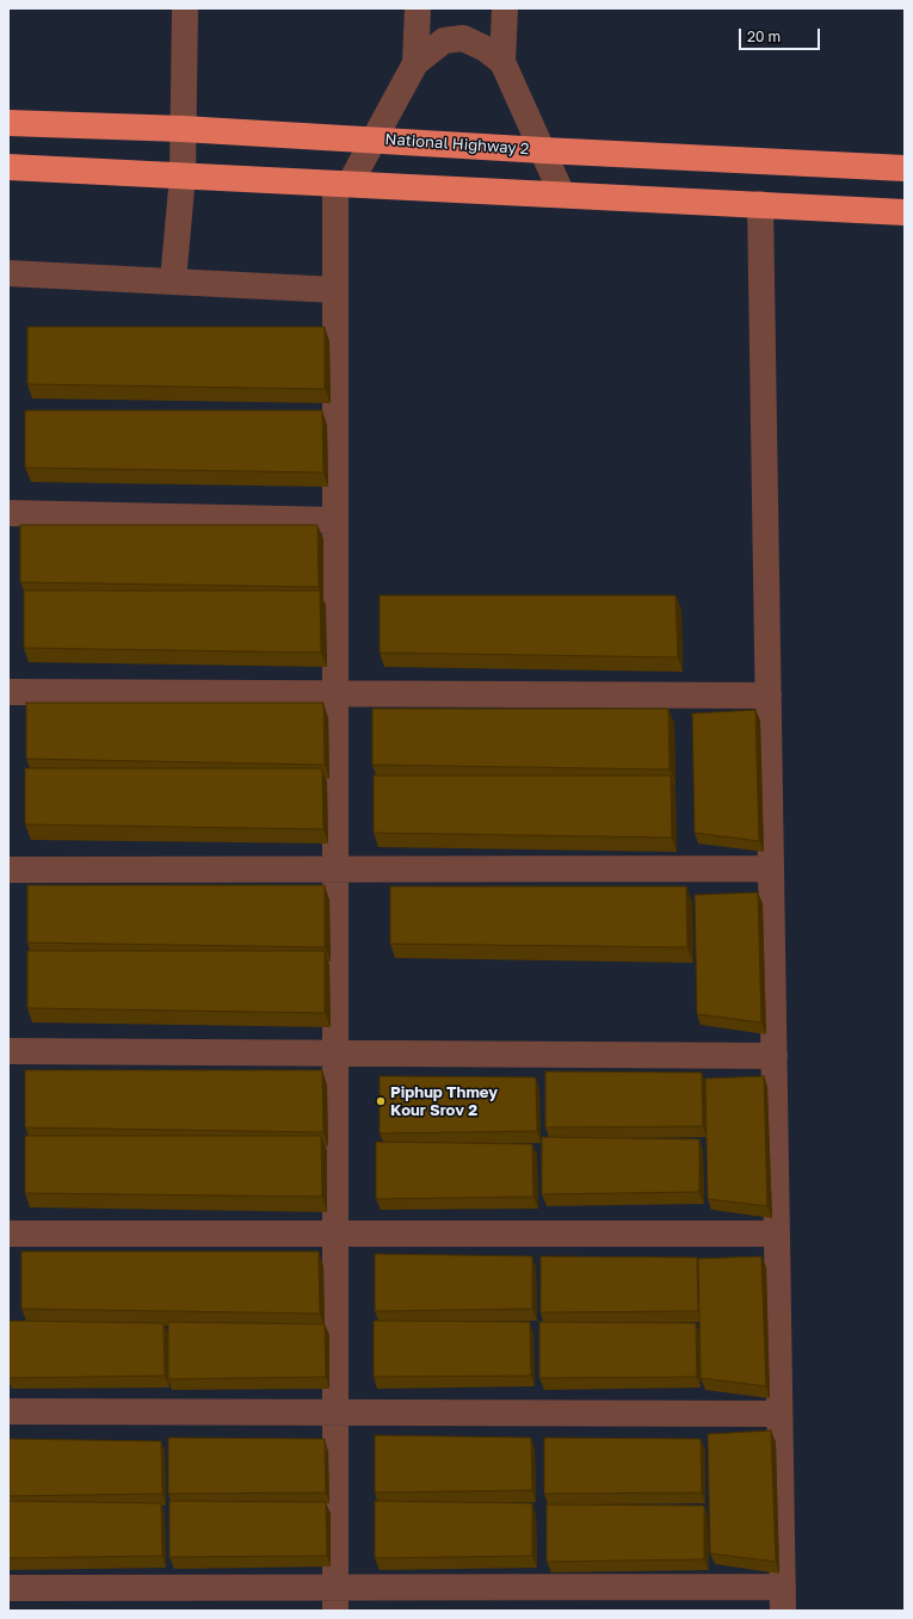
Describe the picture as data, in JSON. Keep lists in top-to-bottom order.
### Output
{
  "streets": {
    "highway": ["National Highway 2"]
  },
  "places": ["Piphup Thmey Kour Srov 2"],
  "scale_bar": "20 m"
}
